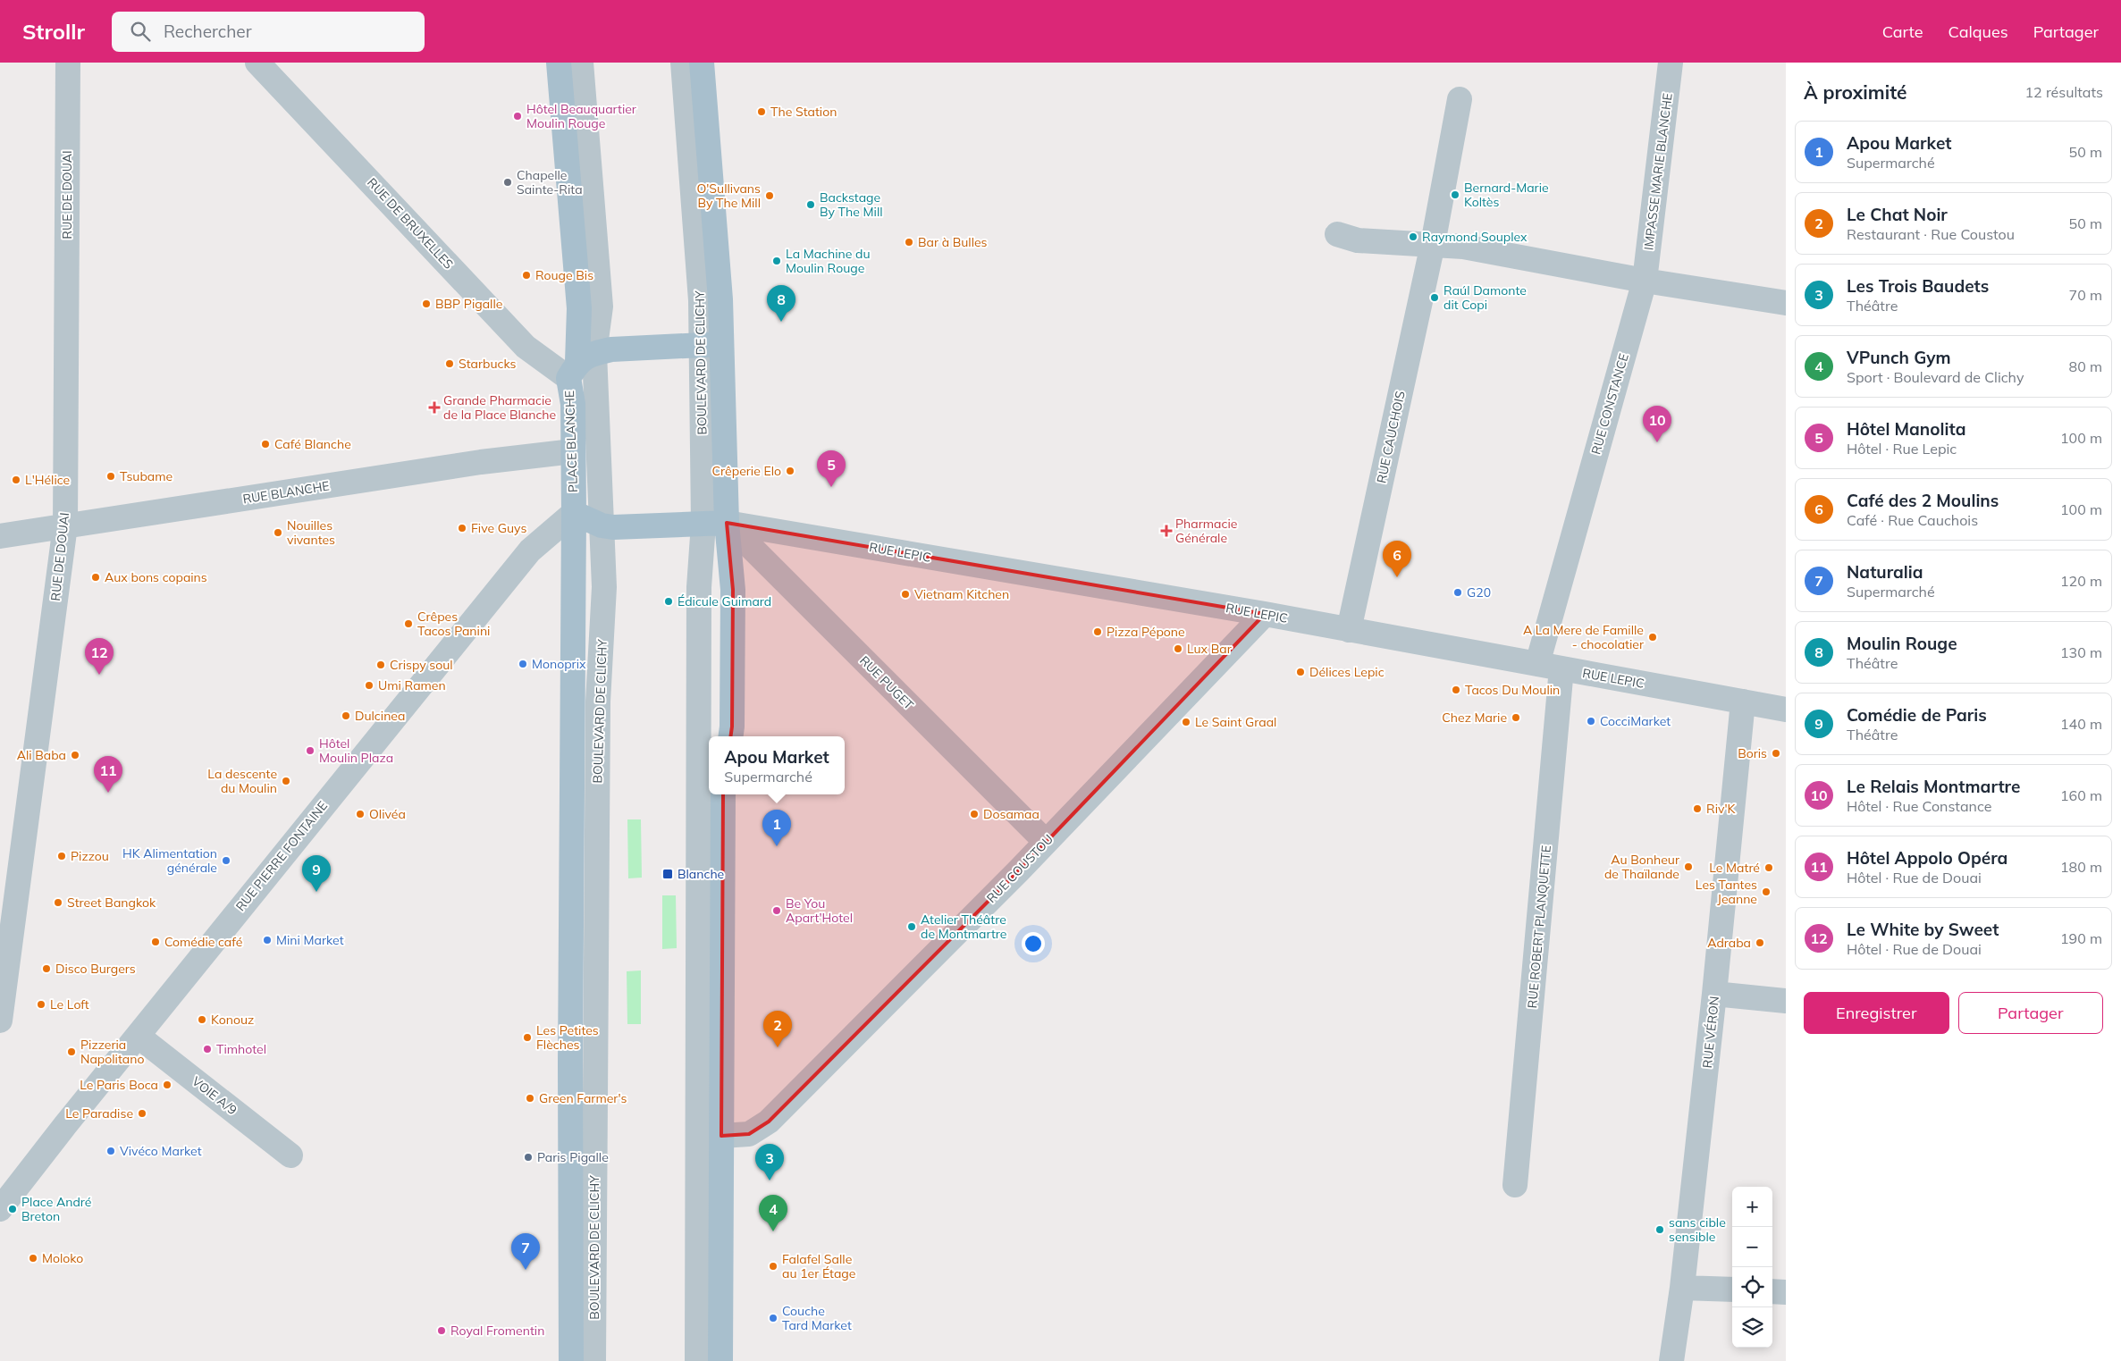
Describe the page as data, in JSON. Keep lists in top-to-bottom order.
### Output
{
  "streets": {
    "main road": ["BOULEVARD DE CLICHY", "PLACE BLANCHE"],
    "street": [
      "IMPASSE MARIE BLANCHE",
      "RUE DE DOUAI",
      "RUE DE BRUXELLES",
      "RUE CONSTANCE",
      "RUE CAUCHOIS",
      "RUE BLANCHE",
      "RUE LEPIC",
      "RUE PUGET",
      "RUE PIERRE FONTAINE",
      "RUE COUSTOU",
      "RUE ROBERT PLANQUETTE",
      "RUE VÉRON",
      "VOIE A/9"
    ]
  },
  "crossings": [
    ["IMPASSE MARIE BLANCHE", "RUE CONSTANCE"],
    ["RUE DE DOUAI", "RUE BLANCHE"],
    ["RUE DE BRUXELLES", "BOULEVARD DE CLICHY"],
    ["RUE DE BRUXELLES", "PLACE BLANCHE"],
    ["BOULEVARD DE CLICHY", "PLACE BLANCHE"],
    ["BOULEVARD DE CLICHY", "RUE LEPIC"],
    ["BOULEVARD DE CLICHY", "RUE PUGET"],
    ["BOULEVARD DE CLICHY", "RUE PIERRE FONTAINE"],
    ["RUE CONSTANCE", "RUE LEPIC"],
    ["RUE CAUCHOIS", "RUE LEPIC"],
    ["PLACE BLANCHE", "RUE BLANCHE"],
    ["PLACE BLANCHE", "RUE PIERRE FONTAINE"],
    ["RUE LEPIC", "RUE PUGET"],
    ["RUE LEPIC", "RUE COUSTOU"],
    ["RUE LEPIC", "RUE ROBERT PLANQUETTE"],
    ["RUE LEPIC", "RUE VÉRON"],
    ["RUE PUGET", "RUE COUSTOU"],
    ["RUE PIERRE FONTAINE", "VOIE A/9"]
  ],
  "places": {
    "other": [
      "The Station",
      "Hôtel Beauquartier Moulin Rouge",
      "Chapelle Sainte-Rita",
      "Bernard-Marie Koltès",
      "O'Sullivans By The Mill",
      "Backstage By The Mill",
      "Raymond Souplex",
      "Bar à Bulles",
      "La Machine du Moulin Rouge",
      "Rouge Bis",
      "Raúl Damonte dit Copi",
      "BBP Pigalle",
      "Starbucks",
      "Café Blanche",
      "Crêperie Elo",
      "Tsubame",
      "L'Hélice",
      "Five Guys",
      "Nouilles vivantes",
      "Aux bons copains",
      "G20",
      "Vietnam Kitchen",
      "Édicule Guimard",
      "Crêpes Tacos Panini",
      "Pizza Pépone",
      "A La Mere de Famille - chocolatier",
      "Lux Bar",
      "Monoprix",
      "Crispy soul",
      "Délices Lepic",
      "Umi Ramen",
      "Tacos Du Moulin",
      "Dulcinea",
      "Chez Marie",
      "CocciMarket",
      "Le Saint Graal",
      "Hôtel Moulin Plaza",
      "Boris",
      "Ali Baba",
      "La descente du Moulin",
      "Riv'K",
      "Olivéa",
      "Dosamaa",
      "Pizzou",
      "HK Alimentation générale",
      "Au Bonheur de Thaïlande",
      "Le Matré",
      "Les Tantes Jeanne",
      "Street Bangkok",
      "Be You Apart'Hotel",
      "Atelier Théâtre de Montmartre",
      "Mini Market",
      "Comédie café",
      "Adraba",
      "Disco Burgers",
      "Le Loft",
      "Konouz",
      "Les Petites Flèches",
      "Timhotel",
      "Pizzeria Napolitano",
      "Le Paris Boca",
      "Green Farmer's",
      "Le Paradise",
      "Vivéco Market",
      "Paris Pigalle",
      "Place André Breton",
      "sans cible sensible",
      "Moloko",
      "Falafel Salle au 1er Étage",
      "Couche Tard Market",
      "Royal Fromentin"
    ],
    "health": ["Grande Pharmacie de la Place Blanche", "Pharmacie Générale"],
    "transit": ["Blanche"]
  },
  "page": {
    "header": "Strollr",
    "search": "Rechercher",
    "nav": ["Carte", "Calques", "Partager"],
    "heading": ["À proximité", "12 résultats"],
    "list": [
      {
        "mark": "1",
        "name": "Apou Market",
        "note": "Supermarché",
        "value": "50 m"
      },
      {
        "mark": "2",
        "name": "Le Chat Noir",
        "note": "Restaurant · Rue Coustou",
        "value": "50 m"
      },
      {
        "mark": "3",
        "name": "Les Trois Baudets",
        "note": "Théâtre",
        "value": "70 m"
      },
      {
        "mark": "4",
        "name": "VPunch Gym",
        "note": "Sport · Boulevard de Clichy",
        "value": "80 m"
      },
      {
        "mark": "5",
        "name": "Hôtel Manolita",
        "note": "Hôtel · Rue Lepic",
        "value": "100 m"
      },
      {
        "mark": "6",
        "name": "Café des 2 Moulins",
        "note": "Café · Rue Cauchois",
        "value": "100 m"
      },
      {
        "mark": "7",
        "name": "Naturalia",
        "note": "Supermarché",
        "value": "120 m"
      },
      {
        "mark": "8",
        "name": "Moulin Rouge",
        "note": "Théâtre",
        "value": "130 m"
      },
      {
        "mark": "9",
        "name": "Comédie de Paris",
        "note": "Théâtre",
        "value": "140 m"
      },
      {
        "mark": "10",
        "name": "Le Relais Montmartre",
        "note": "Hôtel · Rue Constance",
        "value": "160 m"
      },
      {
        "mark": "11",
        "name": "Hôtel Appolo Opéra",
        "note": "Hôtel · Rue de Douai",
        "value": "180 m"
      },
      {
        "mark": "12",
        "name": "Le White by Sweet",
        "note": "Hôtel · Rue de Douai",
        "value": "190 m"
      }
    ],
    "pins": [
      "8",
      "10",
      "5",
      "6",
      "12",
      "11",
      "1",
      "9",
      "2",
      "3",
      "4",
      "7"
    ],
    "popup": ["Apou Market", "Supermarché"],
    "buttons": ["Enregistrer", "Partager"],
    "map_buttons": ["+", "−"]
  }
}
